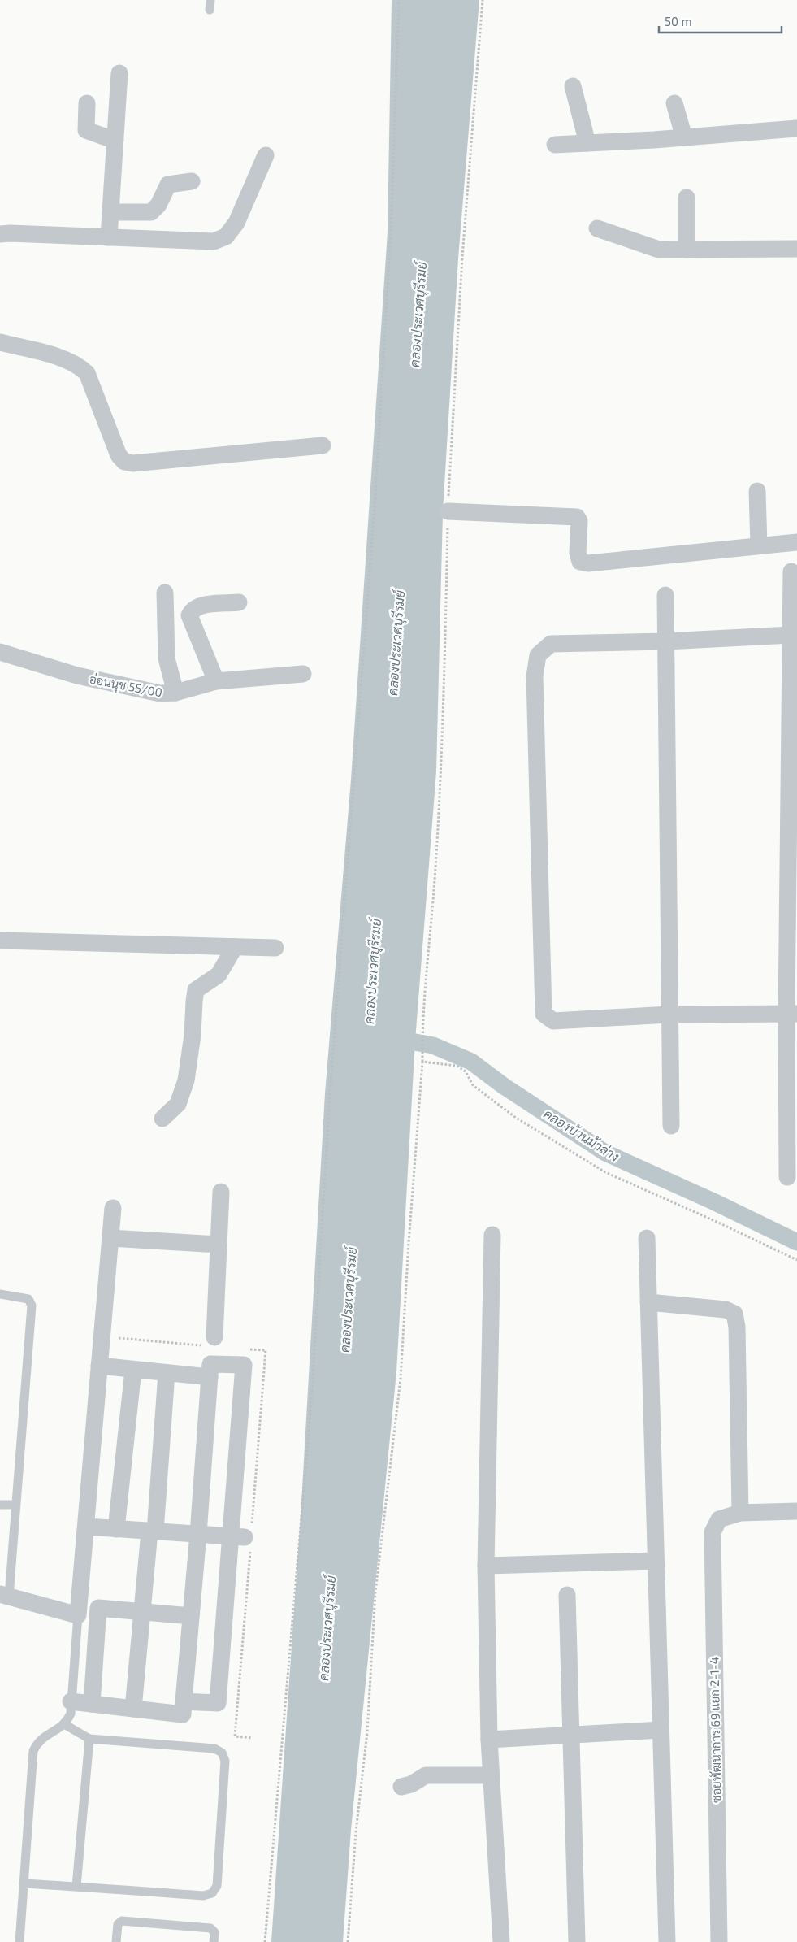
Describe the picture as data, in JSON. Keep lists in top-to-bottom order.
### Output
{
  "streets": {
    "street": ["อ่อนนุช 55/00", "ซอยพัฒนาการ 69 แยก 2-1-4"]
  },
  "water": ["คลองประเวศบุรีรมย์", "คลองบ้านม้าล่าง"],
  "scale_bar": "50 m"
}
